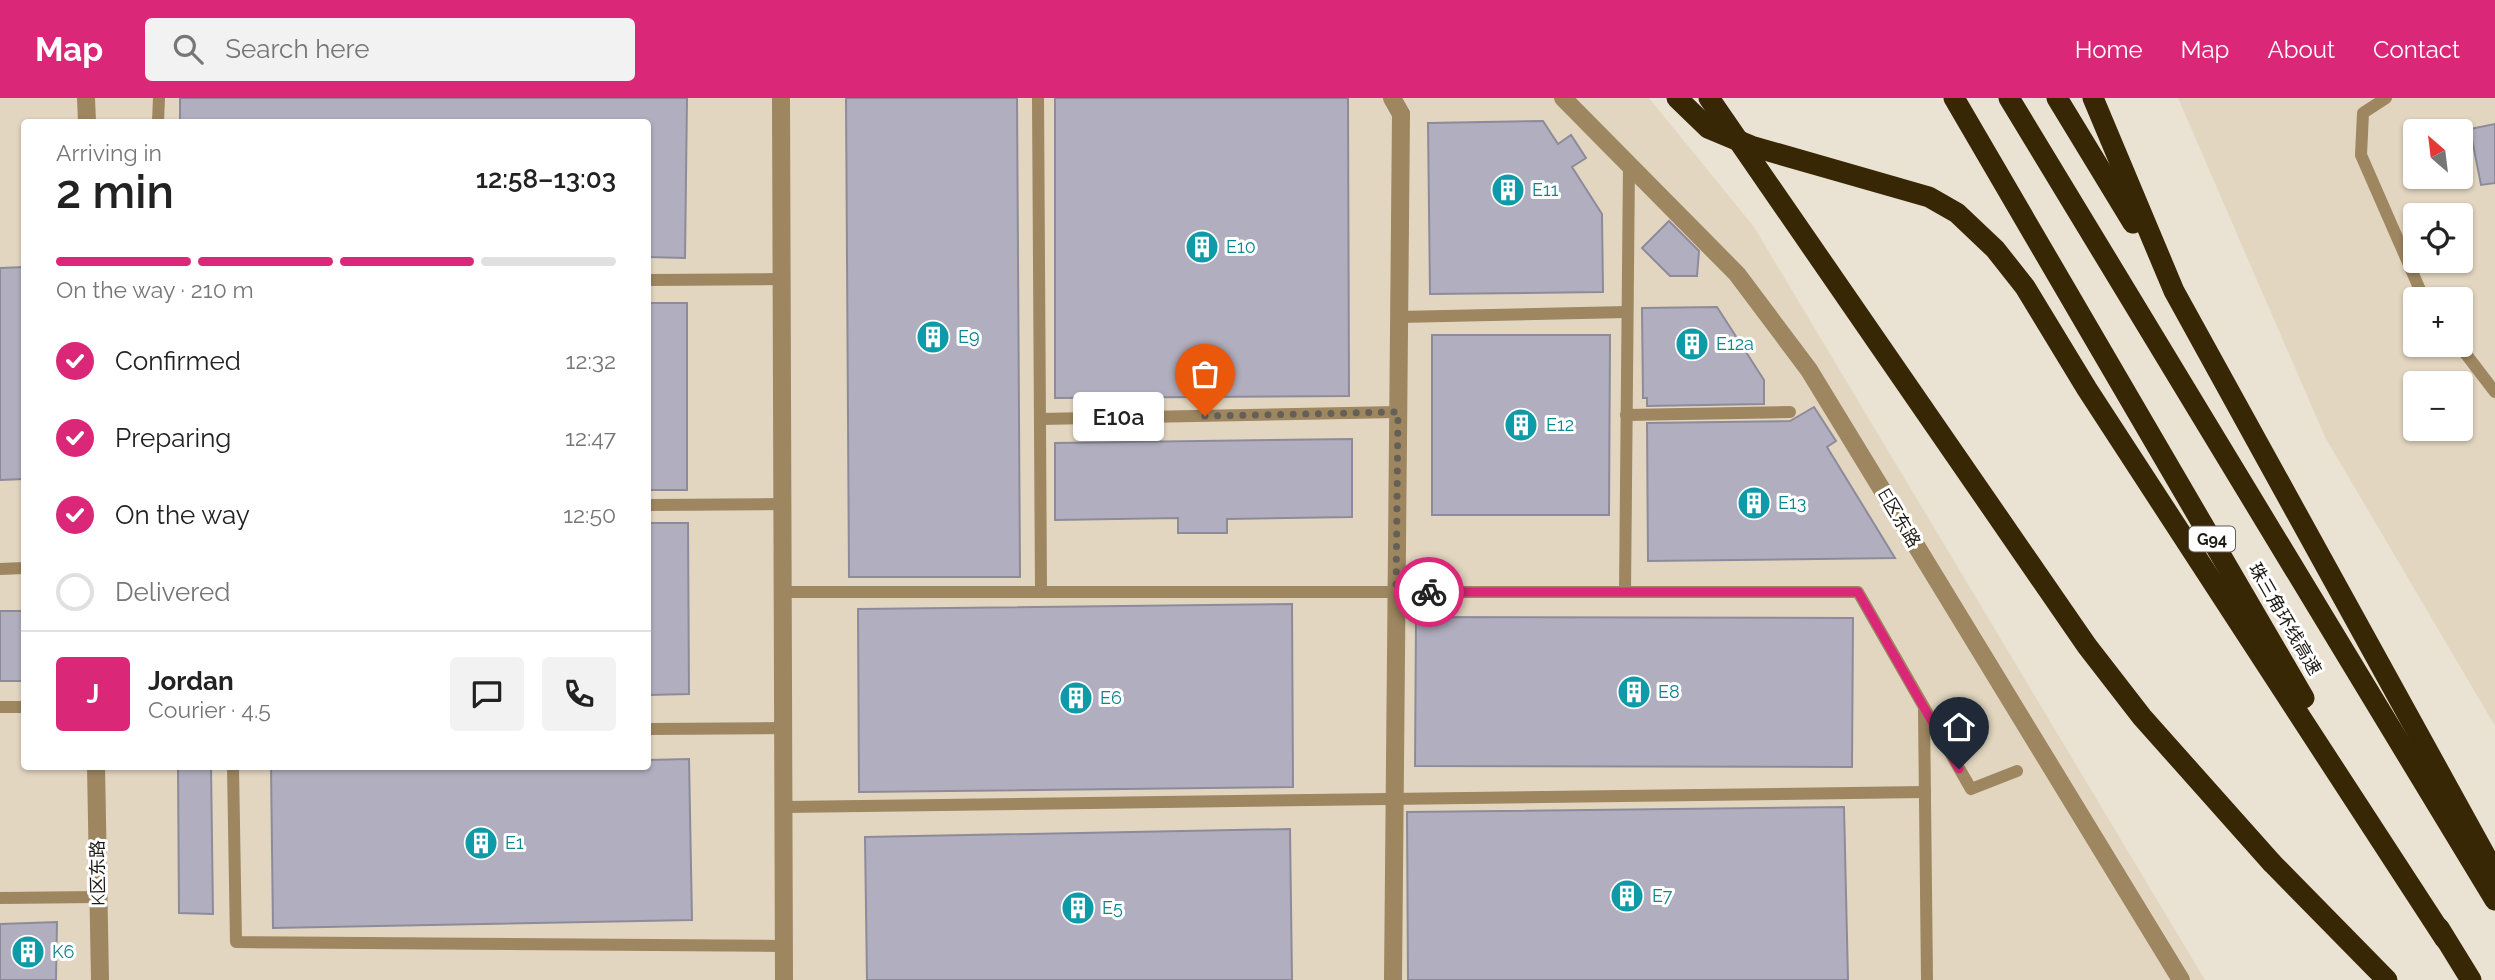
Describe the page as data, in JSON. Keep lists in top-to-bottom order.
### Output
{
  "streets": {
    "highway": ["G94", "珠三角环线高速"],
    "street": ["E区东路", "K区东路"]
  },
  "places": {
    "building": [
      "E11",
      "E10",
      "E9",
      "E12a",
      "E12",
      "E13",
      "E8",
      "E6",
      "E1",
      "E7",
      "E5",
      "K6"
    ],
    "other": ["E10a"]
  },
  "north": "top left",
  "page": {
    "header": "Map",
    "search": "Search here",
    "nav": [
      "Home",
      "Map",
      "About",
      "Contact"
    ],
    "map_buttons": ["+", "−"],
    "heading": ["2 min", "Arriving in", "12:58–13:03"],
    "panel": ["Jordan", "Courier · 4.5"],
    "bar": "On the way · 210 m",
    "list": [
      ["Confirmed", "12:32"],
      ["Preparing", "12:47"],
      ["On the way", "12:50"],
      "Delivered"
    ],
    "bubble": "E10a",
    "round": "J"
  }
}
